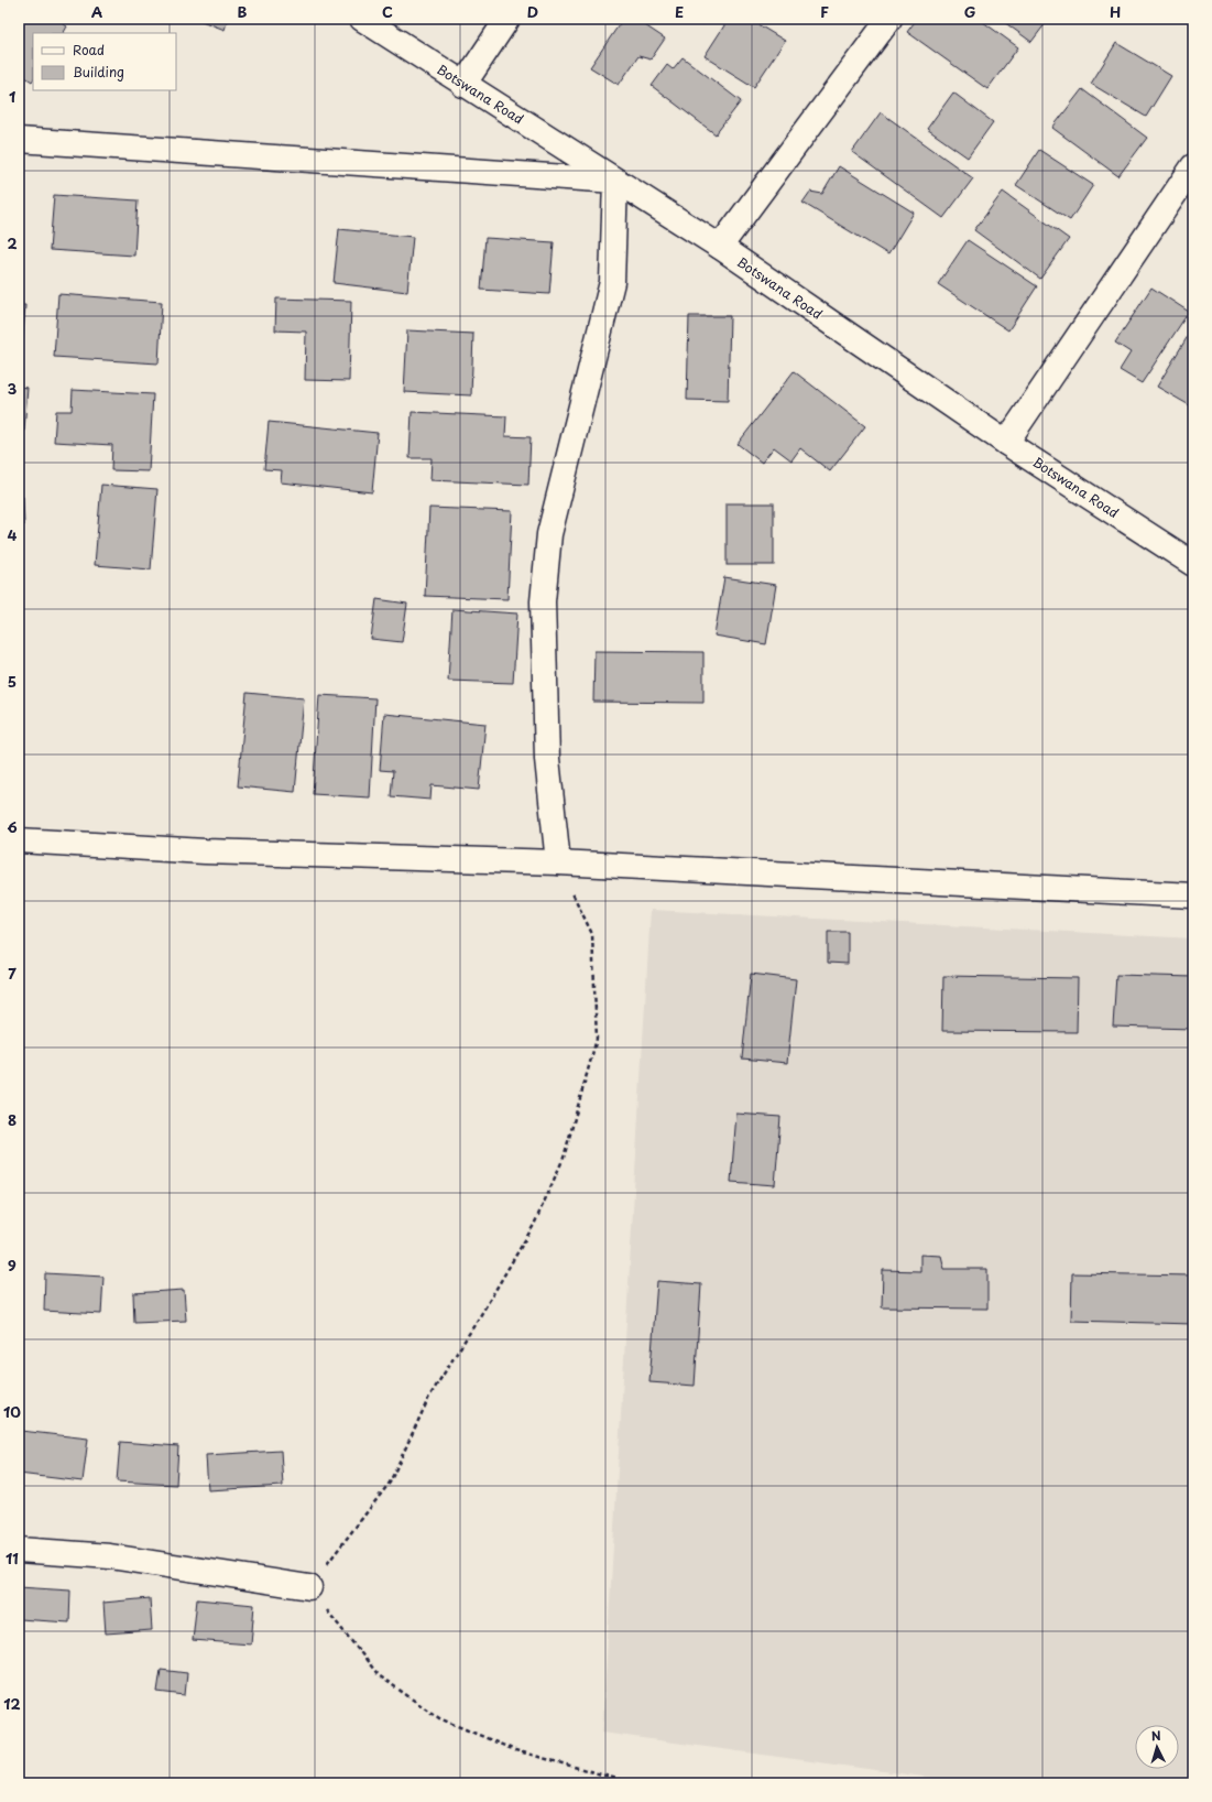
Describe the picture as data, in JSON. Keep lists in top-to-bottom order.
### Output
{
  "streets": {
    "street": ["Botswana Road"]
  },
  "legend": ["Road", "Building"],
  "north": "top",
  "grid": {
    "columns": [
      "A",
      "B",
      "C",
      "D",
      "E",
      "F",
      "G",
      "H"
    ],
    "rows": [
      "1",
      "2",
      "3",
      "4",
      "5",
      "6",
      "7",
      "8",
      "9",
      "10",
      "11",
      "12"
    ]
  }
}
